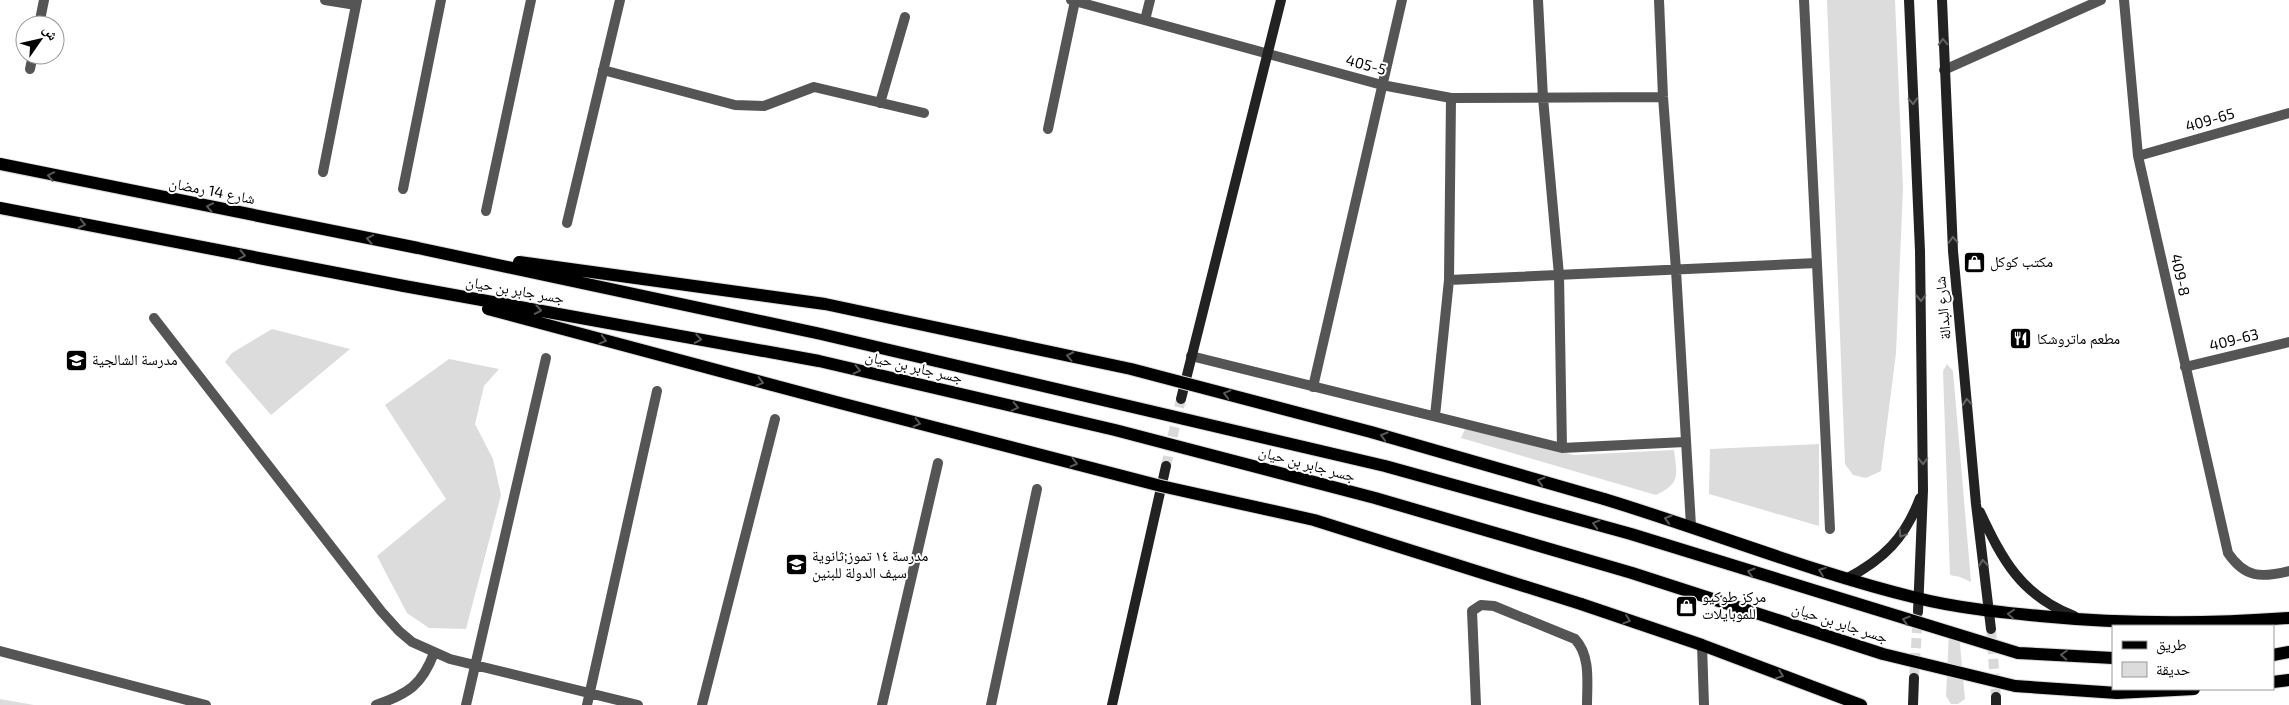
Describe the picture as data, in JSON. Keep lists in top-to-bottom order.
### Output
{
  "streets": {
    "main road": ["شارع 14 رمضان", "جسر جابر بن حيان", "شارع البدالة"],
    "street": [
      "405-5",
      "409-65",
      "409-8",
      "409-63"
    ]
  },
  "crossings": [
    ["409-65", "409-8"],
    ["شارع 14 رمضان", "جسر جابر بن حيان"],
    ["409-8", "409-63"]
  ],
  "places": {
    "shop": ["مكتب كوكل", "مركز طوكيو للموبايلات"],
    "restaurant": ["مطعم ماتروشكا"],
    "school or university": ["مدرسة الشالجية", "مدرسة ١٤ تموز;ثانوية سيف الدولة للبنين"]
  },
  "legend": ["طريق", "حديقة"],
  "north": "top right"
}
